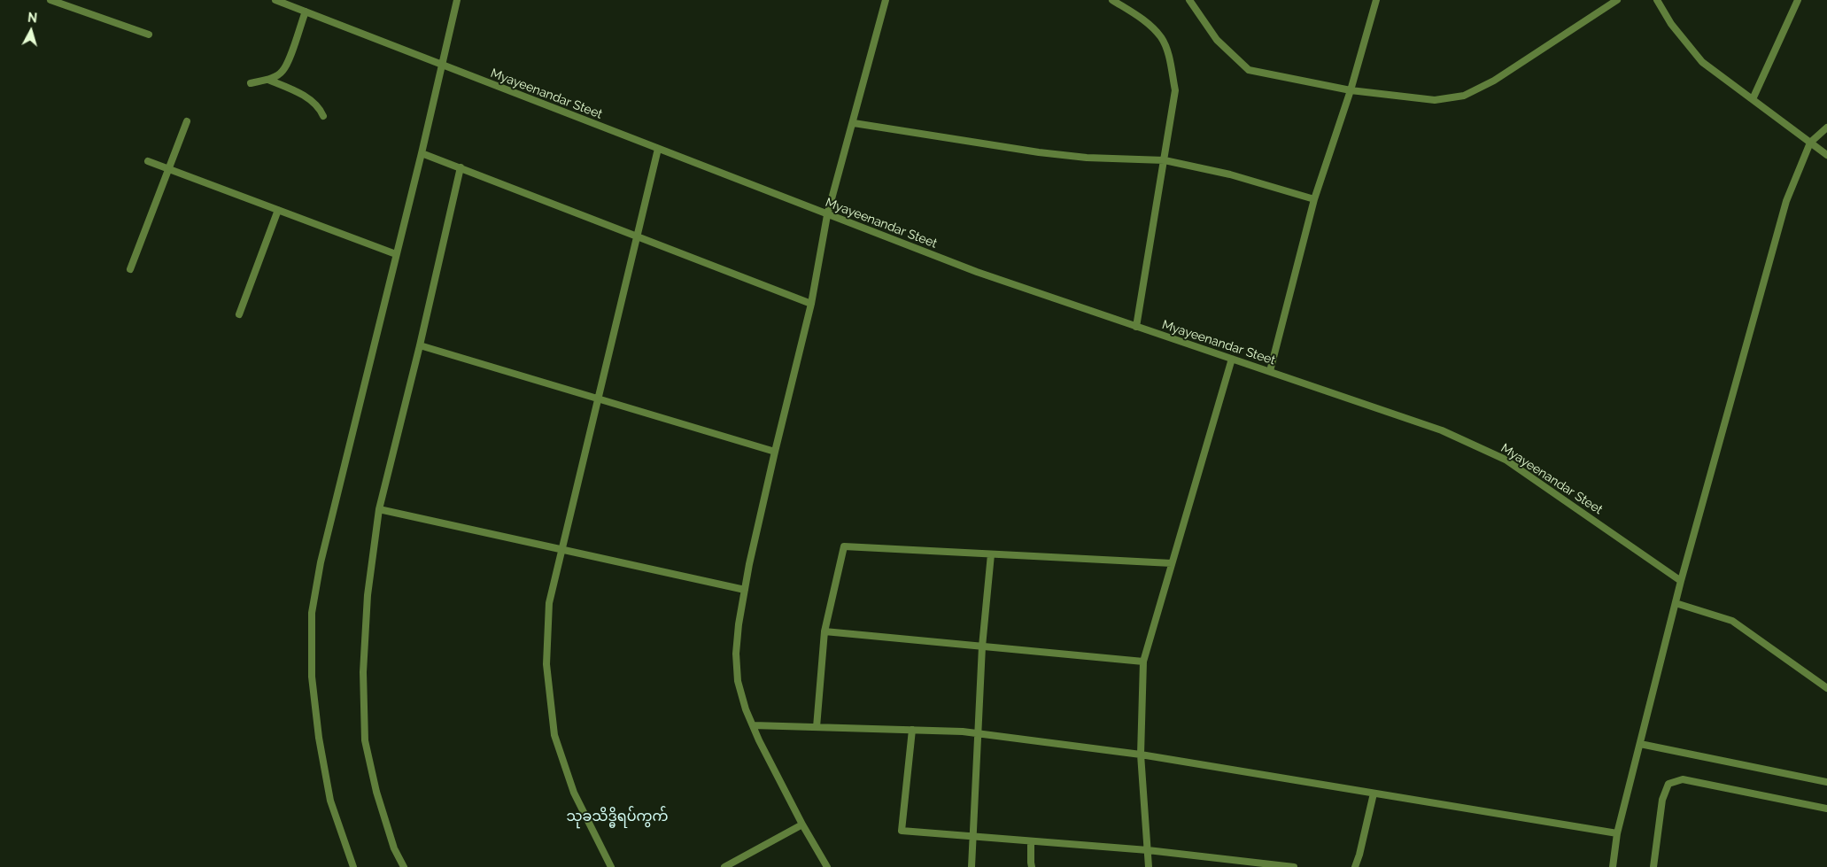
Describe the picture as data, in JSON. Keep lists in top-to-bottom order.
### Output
{
  "streets": {
    "street": ["Myayeenandar Steet"]
  },
  "districts": ["သုခသိဒ္ဓိရပ်ကွက်"],
  "north": "top"
}
